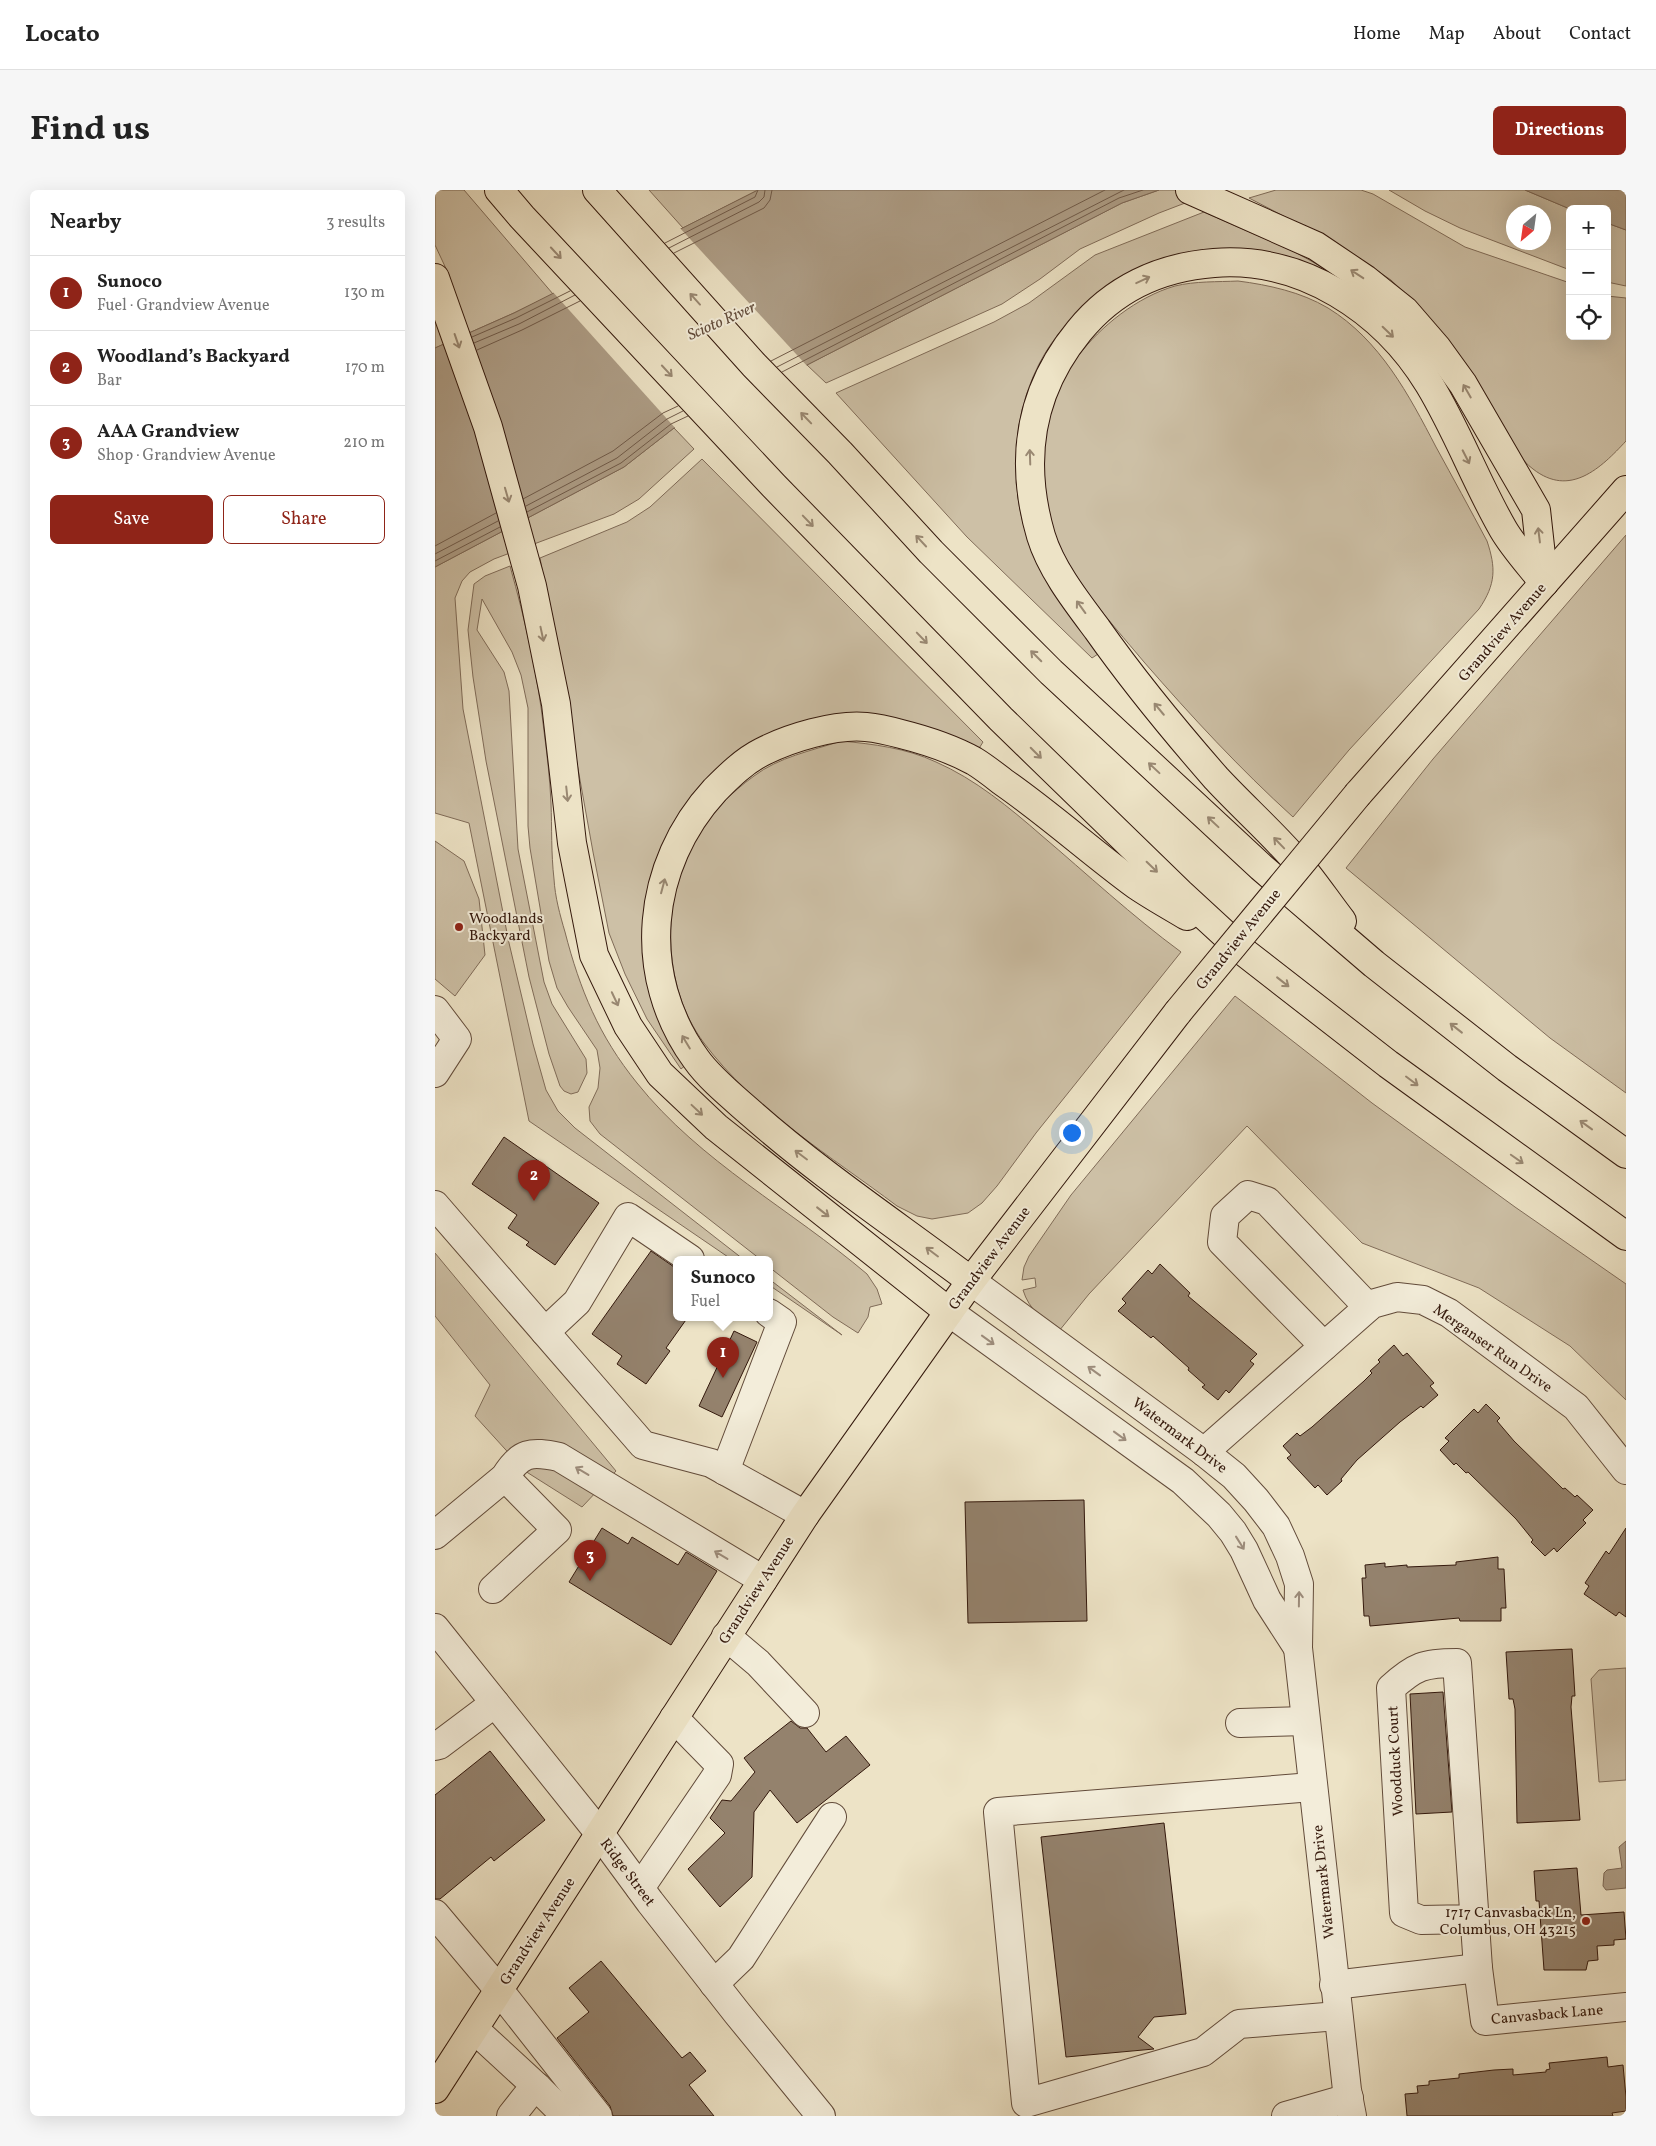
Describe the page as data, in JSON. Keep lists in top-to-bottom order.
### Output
{
  "streets": {
    "main road": ["Grandview Avenue"],
    "street": [
      "Merganser Run Drive",
      "Watermark Drive",
      "Woodduck Court",
      "Ridge Street",
      "Canvasback Lane"
    ]
  },
  "crossings": [
    ["Grandview Avenue", "Watermark Drive"],
    ["Grandview Avenue", "Ridge Street"],
    ["Merganser Run Drive", "Watermark Drive"],
    ["Woodduck Court", "Canvasback Lane"]
  ],
  "water": ["Scioto River"],
  "places": ["Woodlands Backyard", "1717 Canvasback Ln, Columbus, OH 43215"],
  "north": "bottom left",
  "page": {
    "header": "Locato",
    "nav": [
      "Home",
      "Map",
      "About",
      "Contact"
    ],
    "title": "Find us",
    "buttons": [
      "Directions",
      ["Save", "Share"]
    ],
    "heading": ["Nearby", "3 results"],
    "map_buttons": ["+", "−"],
    "list": [
      {
        "mark": "1",
        "name": "Sunoco",
        "note": "Fuel · Grandview Avenue",
        "value": "130 m"
      },
      {
        "mark": "2",
        "name": "Woodland’s Backyard",
        "note": "Bar",
        "value": "170 m"
      },
      {
        "mark": "3",
        "name": "AAA Grandview",
        "note": "Shop · Grandview Avenue",
        "value": "210 m"
      }
    ],
    "pins": ["2", "1", "3"],
    "popup": ["Sunoco", "Fuel"]
  }
}
